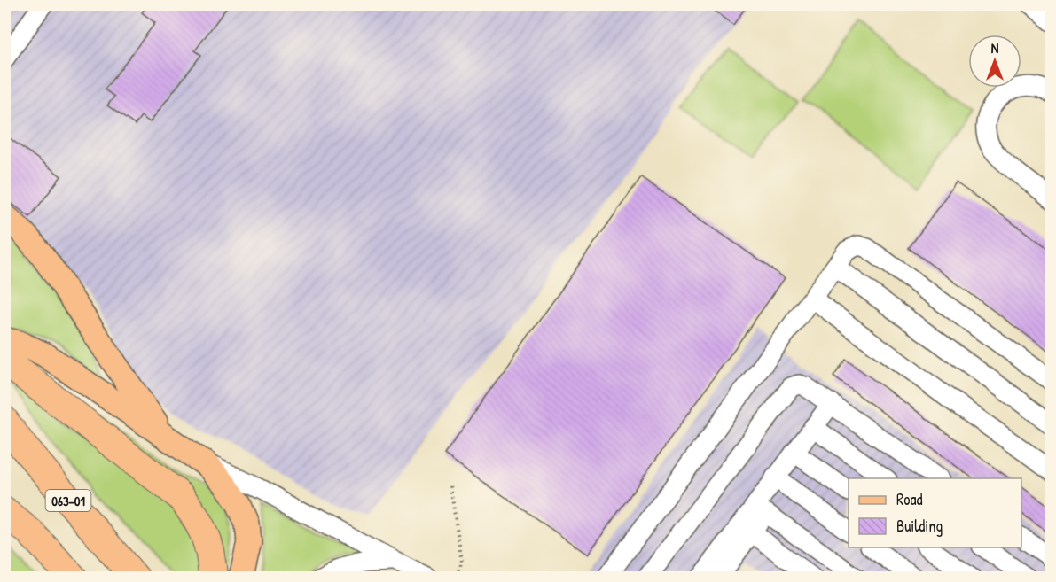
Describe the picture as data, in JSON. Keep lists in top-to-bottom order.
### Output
{
  "streets": {
    "highway": ["063-01"]
  },
  "legend": ["Road", "Building"],
  "north": "top"
}
